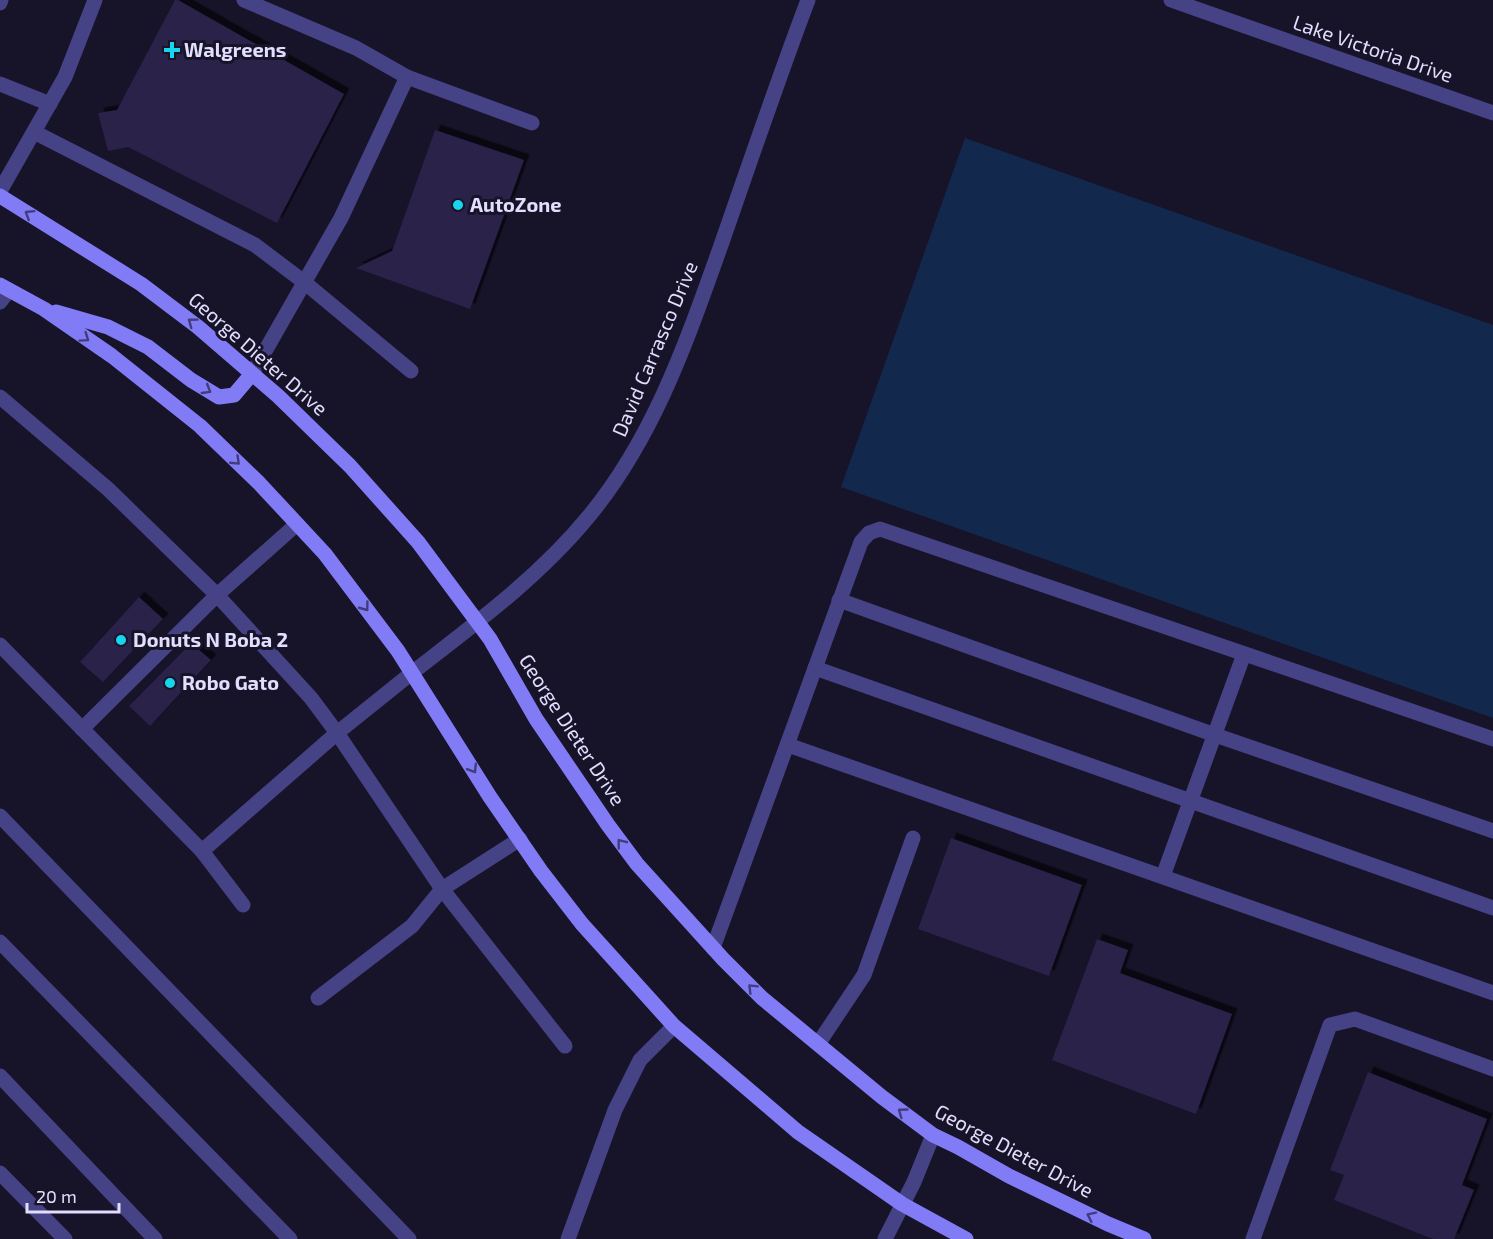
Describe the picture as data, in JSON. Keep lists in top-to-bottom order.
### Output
{
  "streets": {
    "main road": ["George Dieter Drive"],
    "street": ["Lake Victoria Drive", "David Carrasco Drive"]
  },
  "crossings": [
    ["David Carrasco Drive", "George Dieter Drive"]
  ],
  "places": {
    "health": ["Walgreens"],
    "other": ["AutoZone", "Donuts N Boba 2", "Robo Gato"]
  },
  "scale_bar": "20 m"
}
